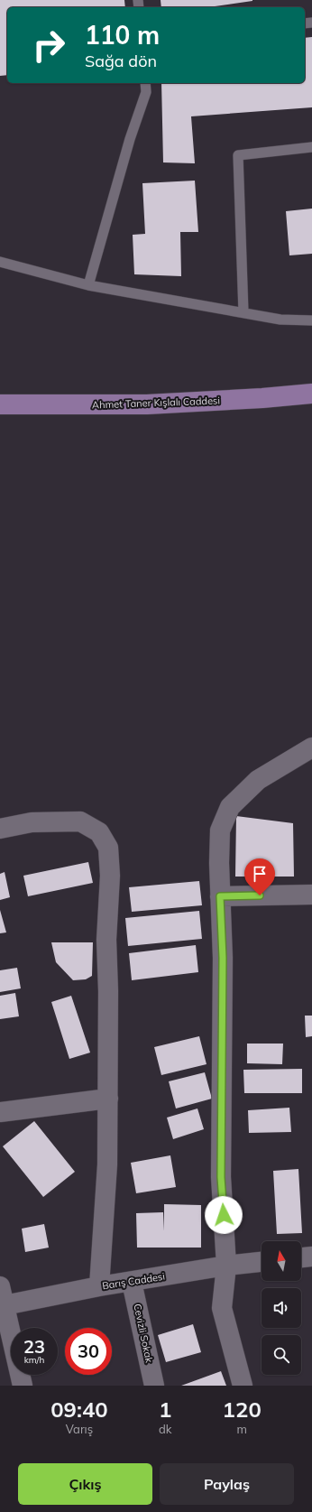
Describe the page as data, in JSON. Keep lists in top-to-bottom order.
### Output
{
  "streets": {
    "main road": ["Ahmet Taner Kışlalı Caddesi"],
    "street": ["Barış Caddesi", "Cevizli Sokak"]
  },
  "crossings": [
    ["Barış Caddesi", "Cevizli Sokak"]
  ],
  "north": "top",
  "page": {
    "turn": ["110 m", "Sağa dön"],
    "speed": "23 km/h",
    "limit": "30",
    "eta": [
      "09:40",
      "Varış",
      "1",
      "dk",
      "120",
      "m"
    ],
    "buttons": ["Çıkış", "Paylaş"]
  }
}
